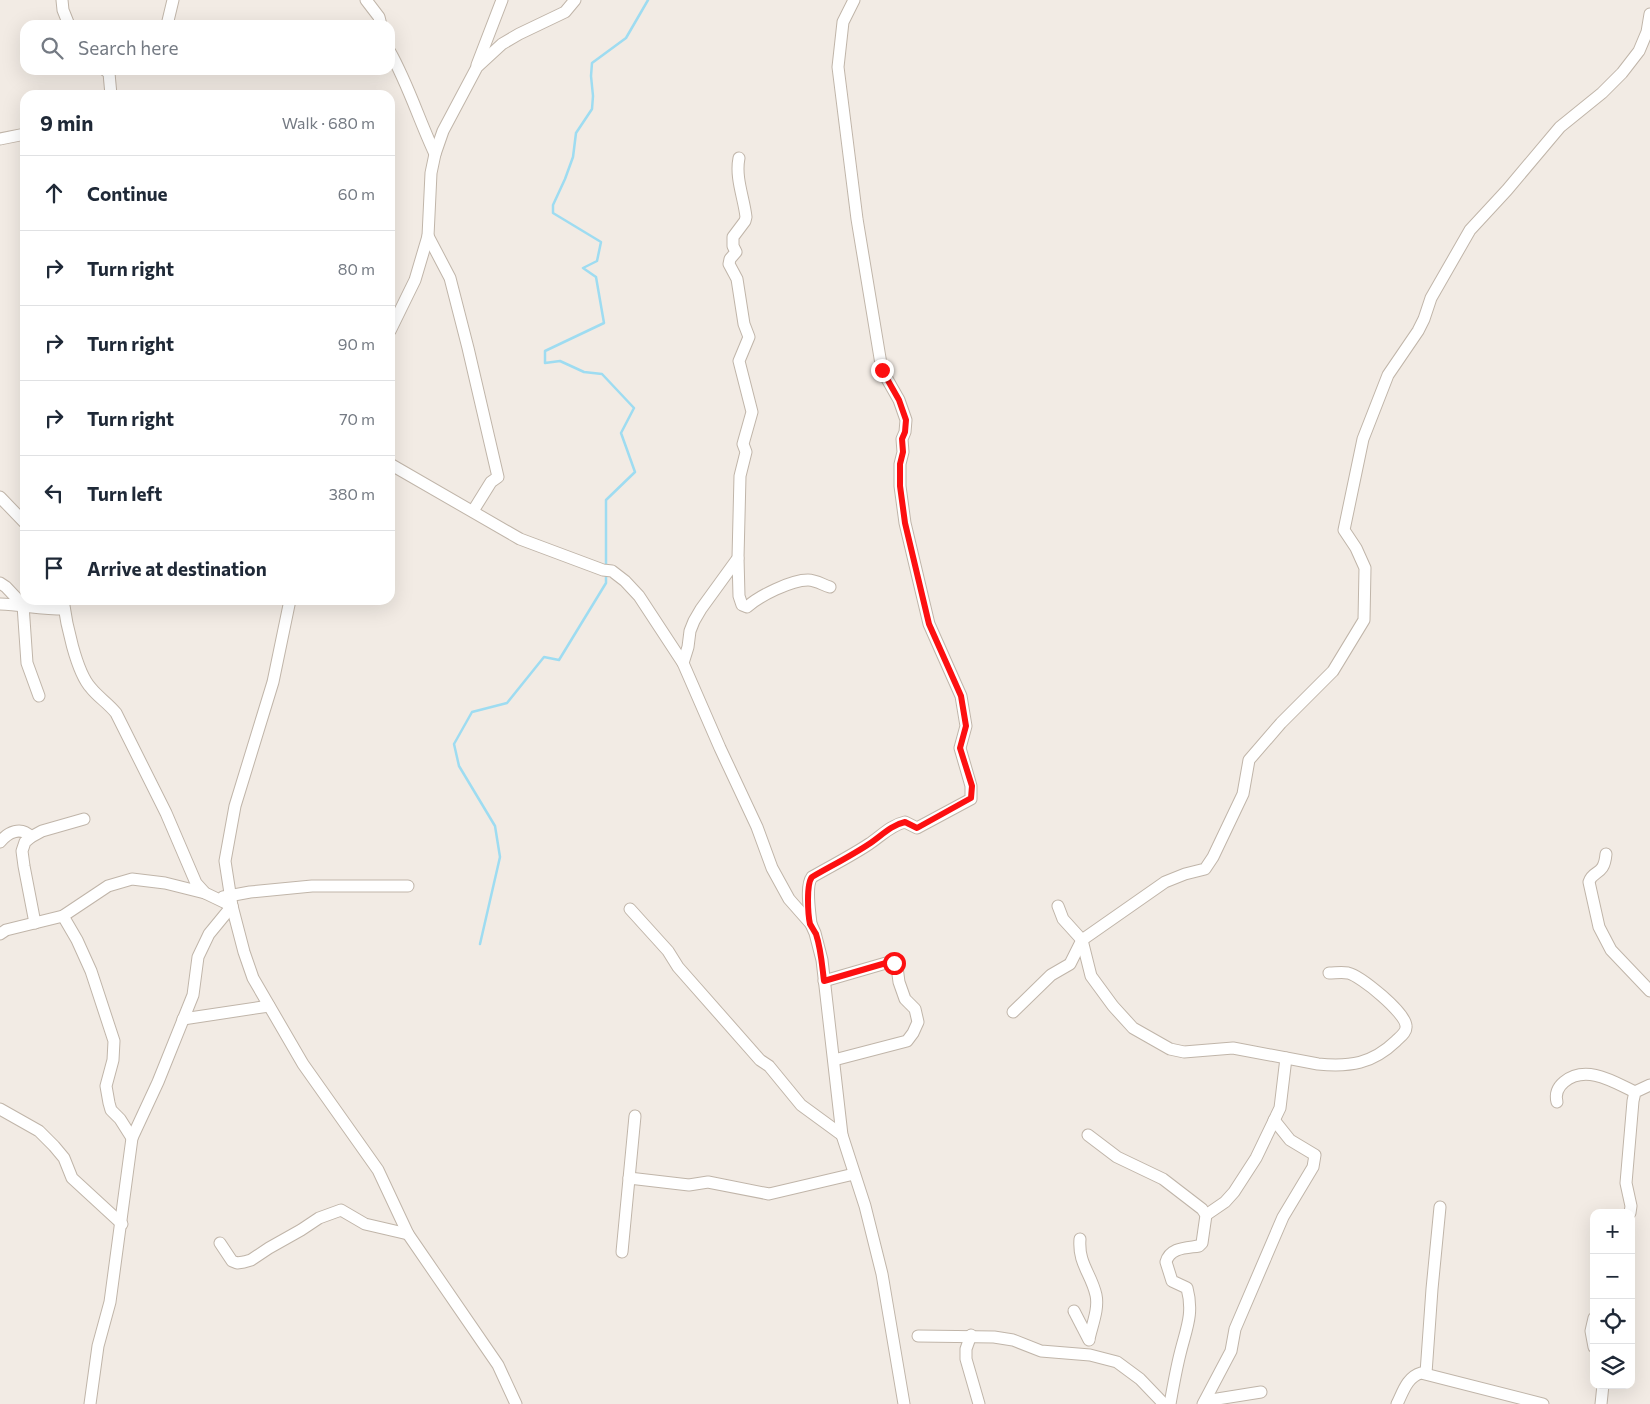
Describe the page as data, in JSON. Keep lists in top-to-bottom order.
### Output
{
  "page": {
    "search": "Search here",
    "heading": ["9 min", "Walk · 680 m"],
    "list": [
      ["Continue", "60 m"],
      ["Turn right", "80 m"],
      ["Turn right", "90 m"],
      ["Turn right", "70 m"],
      ["Turn left", "380 m"],
      "Arrive at destination"
    ],
    "map_buttons": ["+", "−"]
  }
}
